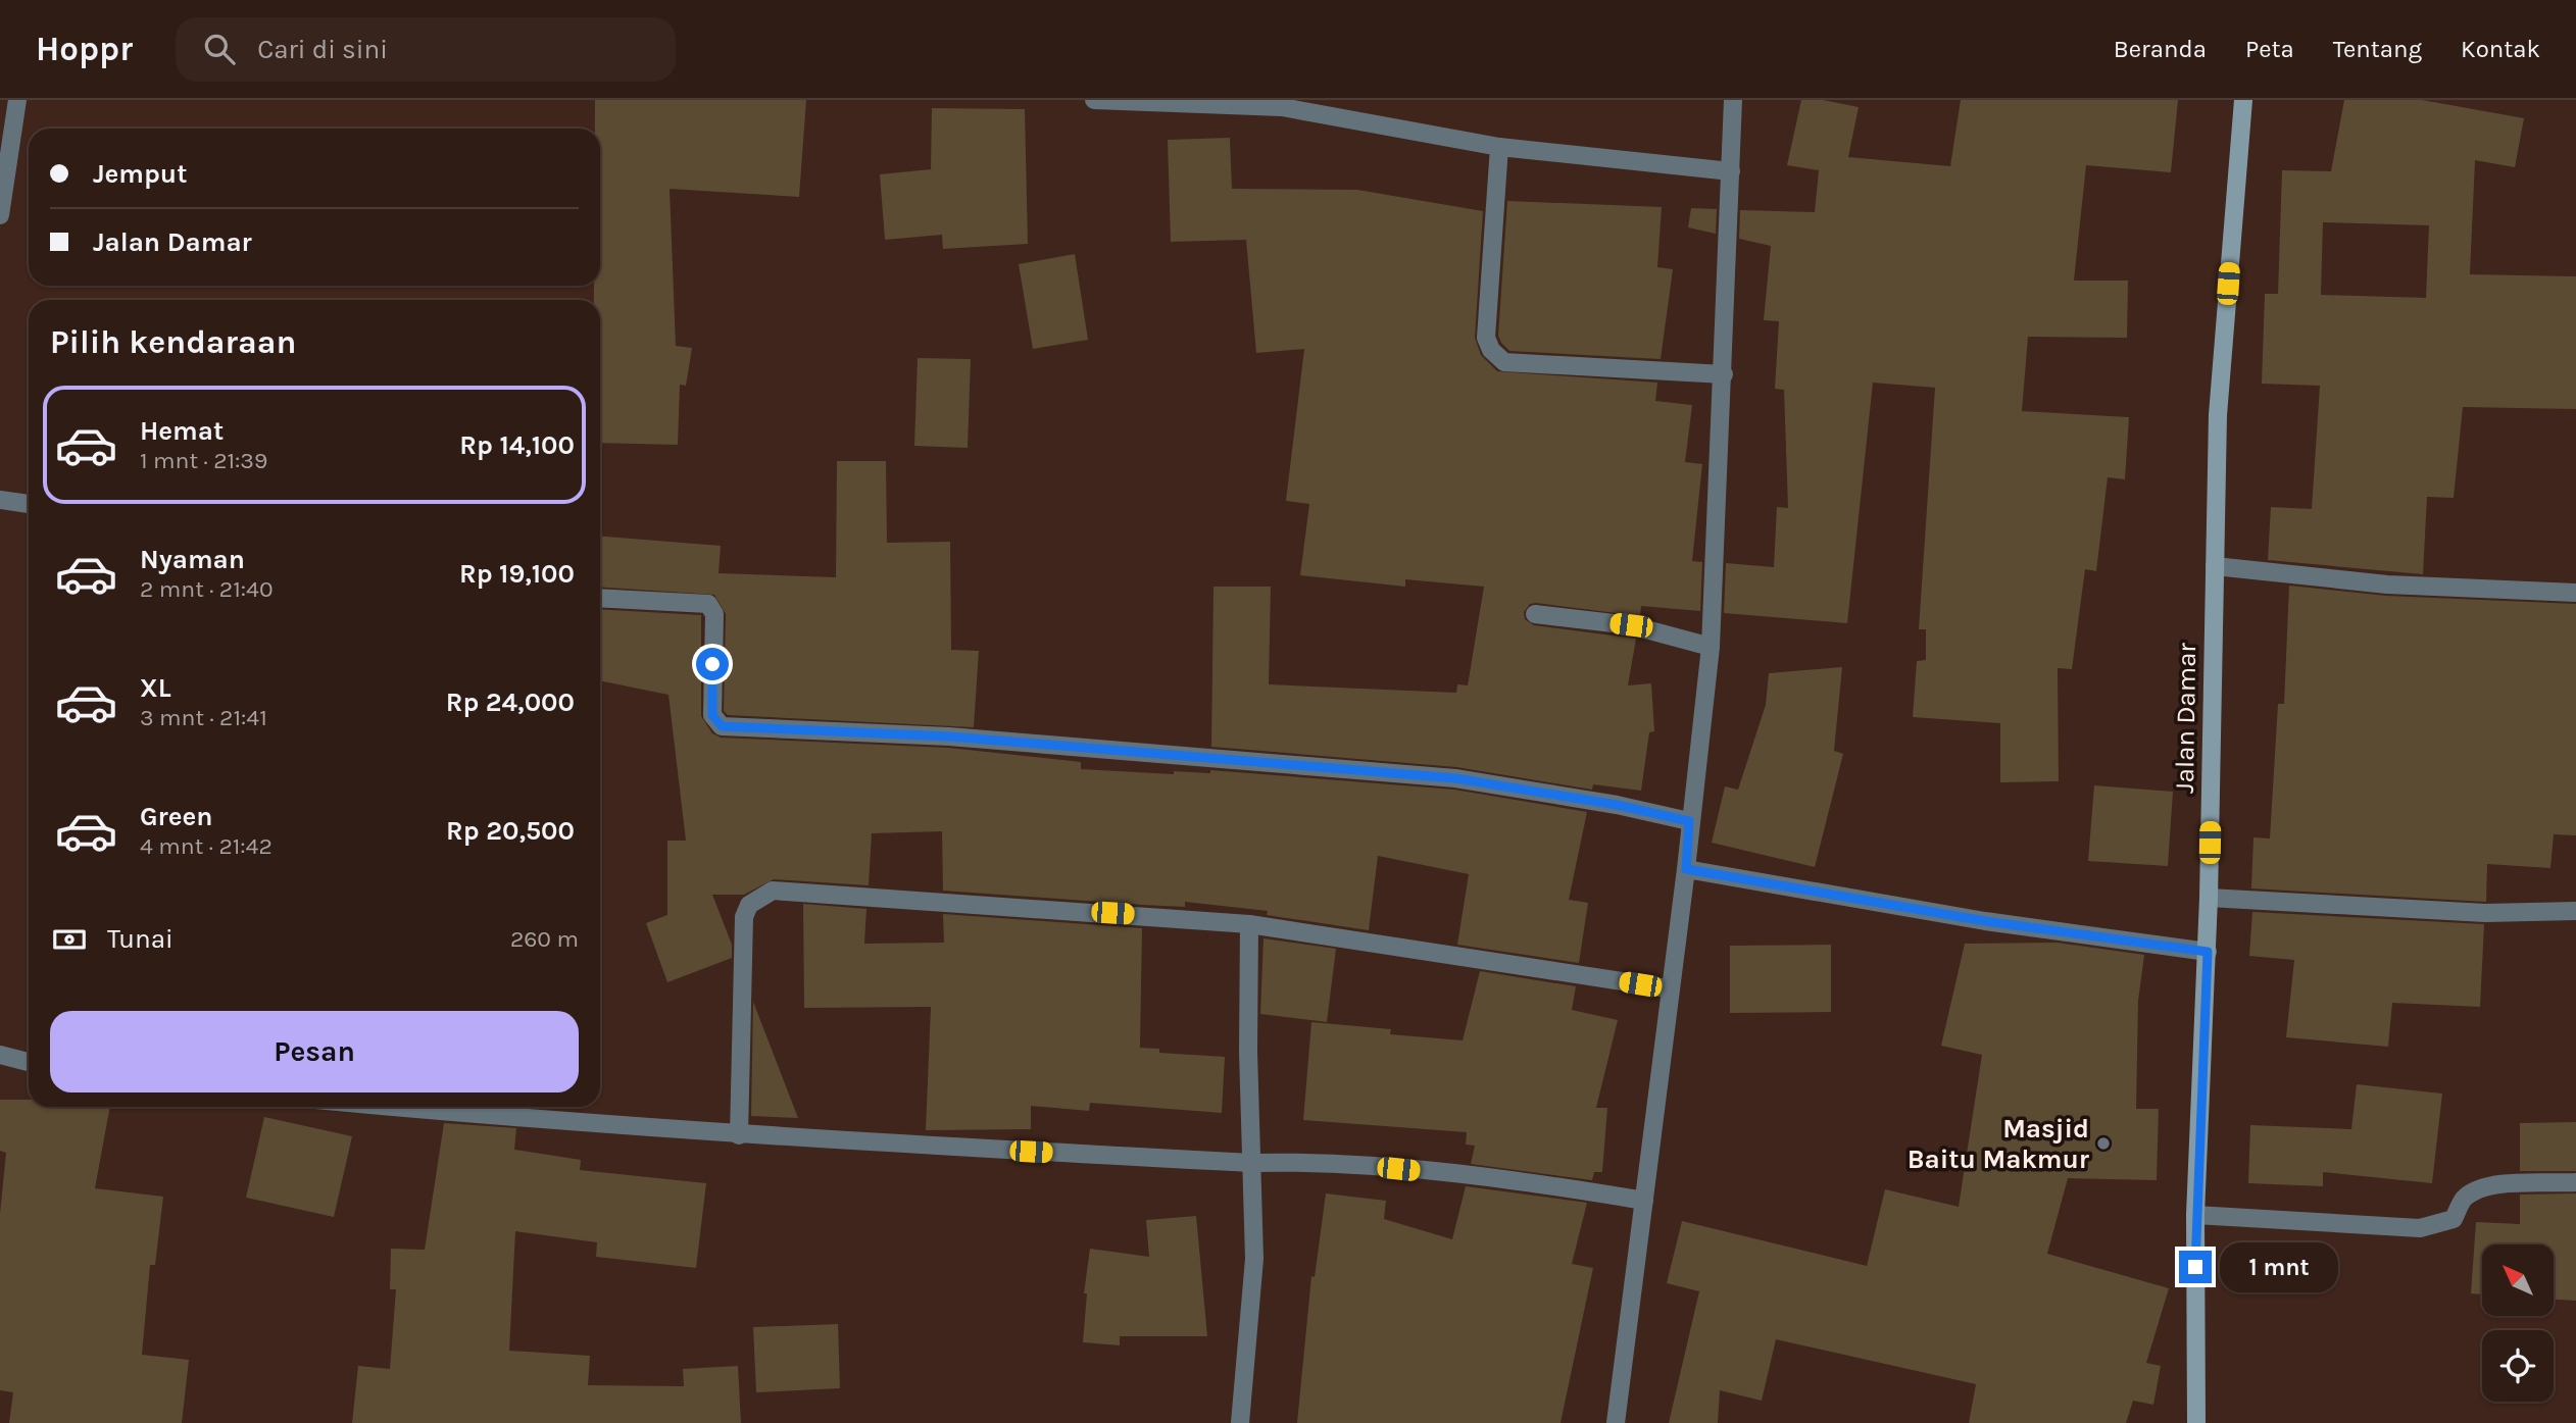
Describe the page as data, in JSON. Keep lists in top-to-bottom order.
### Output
{
  "streets": {
    "street": ["Jalan Damar"]
  },
  "places": ["Masjid Baitu Makmur"],
  "north": "top left",
  "page": {
    "header": "Hoppr",
    "search": "Cari di sini",
    "nav": [
      "Beranda",
      "Peta",
      "Tentang",
      "Kontak"
    ],
    "banner": ["Jemput", "Jalan Damar"],
    "heading": "Pilih kendaraan",
    "list": [
      {
        "name": "Hemat",
        "note": "1 mnt · 21:39",
        "value": "Rp 14,100"
      },
      {
        "name": "Nyaman",
        "note": "2 mnt · 21:40",
        "value": "Rp 19,100"
      },
      {
        "name": "XL",
        "note": "3 mnt · 21:41",
        "value": "Rp 24,000"
      },
      {
        "name": "Green",
        "note": "4 mnt · 21:42",
        "value": "Rp 20,500"
      }
    ],
    "pay": ["Tunai", "260 m"],
    "buttons": "Pesan",
    "bubble": "1 mnt"
  }
}
